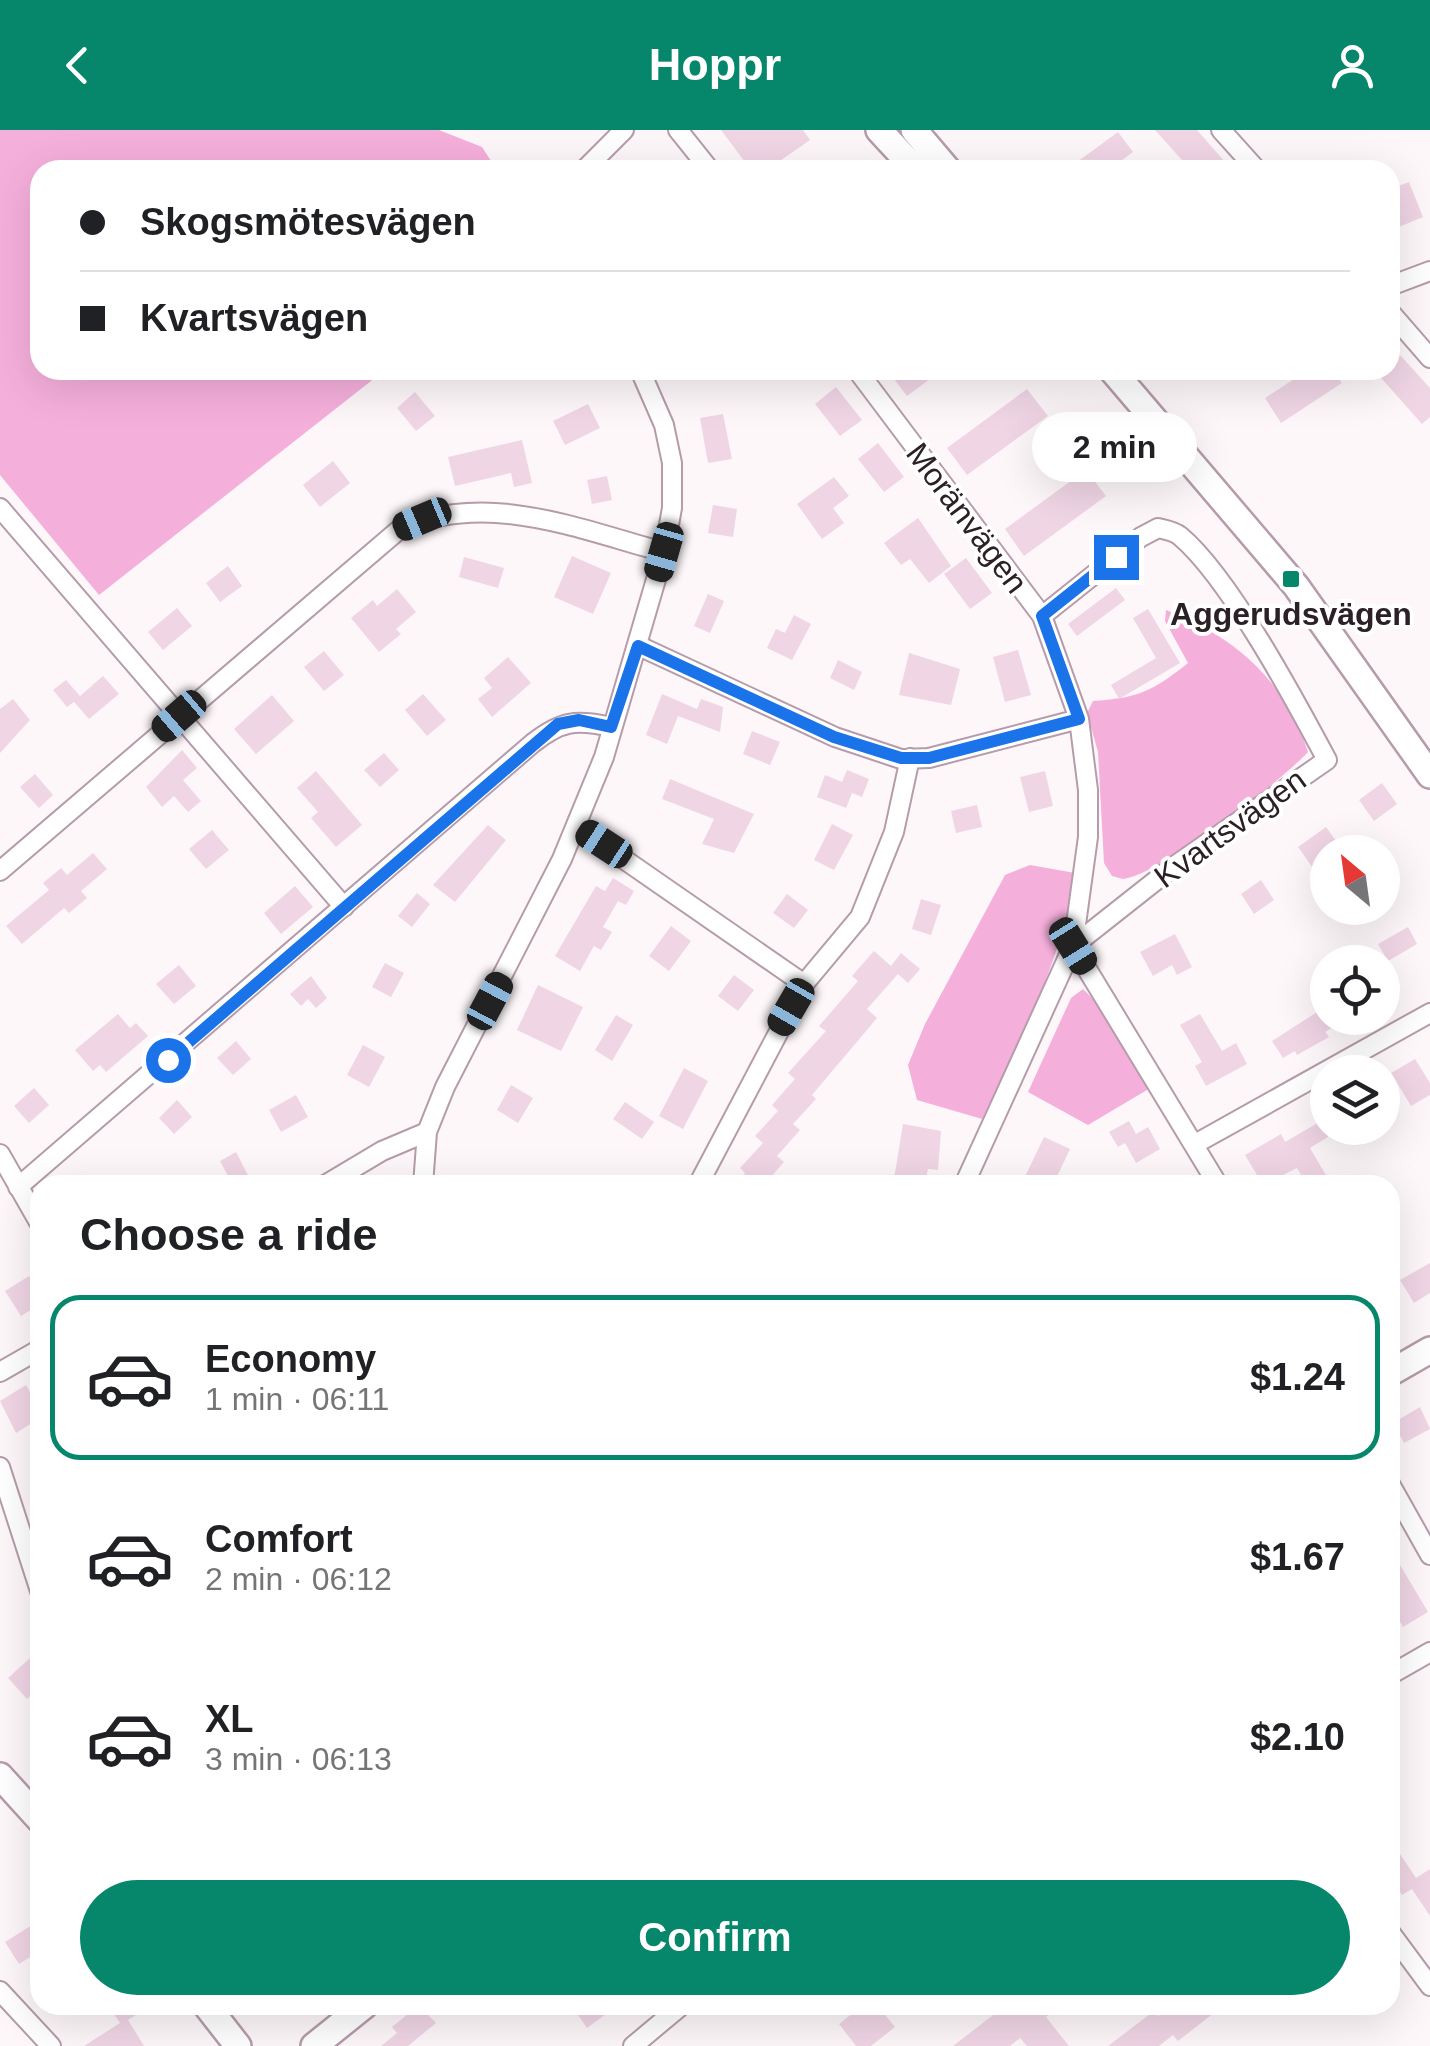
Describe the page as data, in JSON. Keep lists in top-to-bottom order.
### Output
{
  "streets": {
    "street": ["Moränvägen", "Kvartsvägen"]
  },
  "crossings": [
    ["Moränvägen", "Kvartsvägen"]
  ],
  "places": {
    "transit": ["Aggerudsvägen"]
  },
  "north": "top left",
  "page": {
    "header": "Hoppr",
    "banner": ["Skogsmötesvägen", "Kvartsvägen"],
    "bubble": "2 min",
    "heading": "Choose a ride",
    "list": [
      {
        "name": "Economy",
        "note": "1 min · 06:11",
        "value": "$1.24"
      },
      {
        "name": "Comfort",
        "note": "2 min · 06:12",
        "value": "$1.67"
      },
      {
        "name": "XL",
        "note": "3 min · 06:13",
        "value": "$2.10"
      }
    ],
    "buttons": "Confirm"
  }
}
